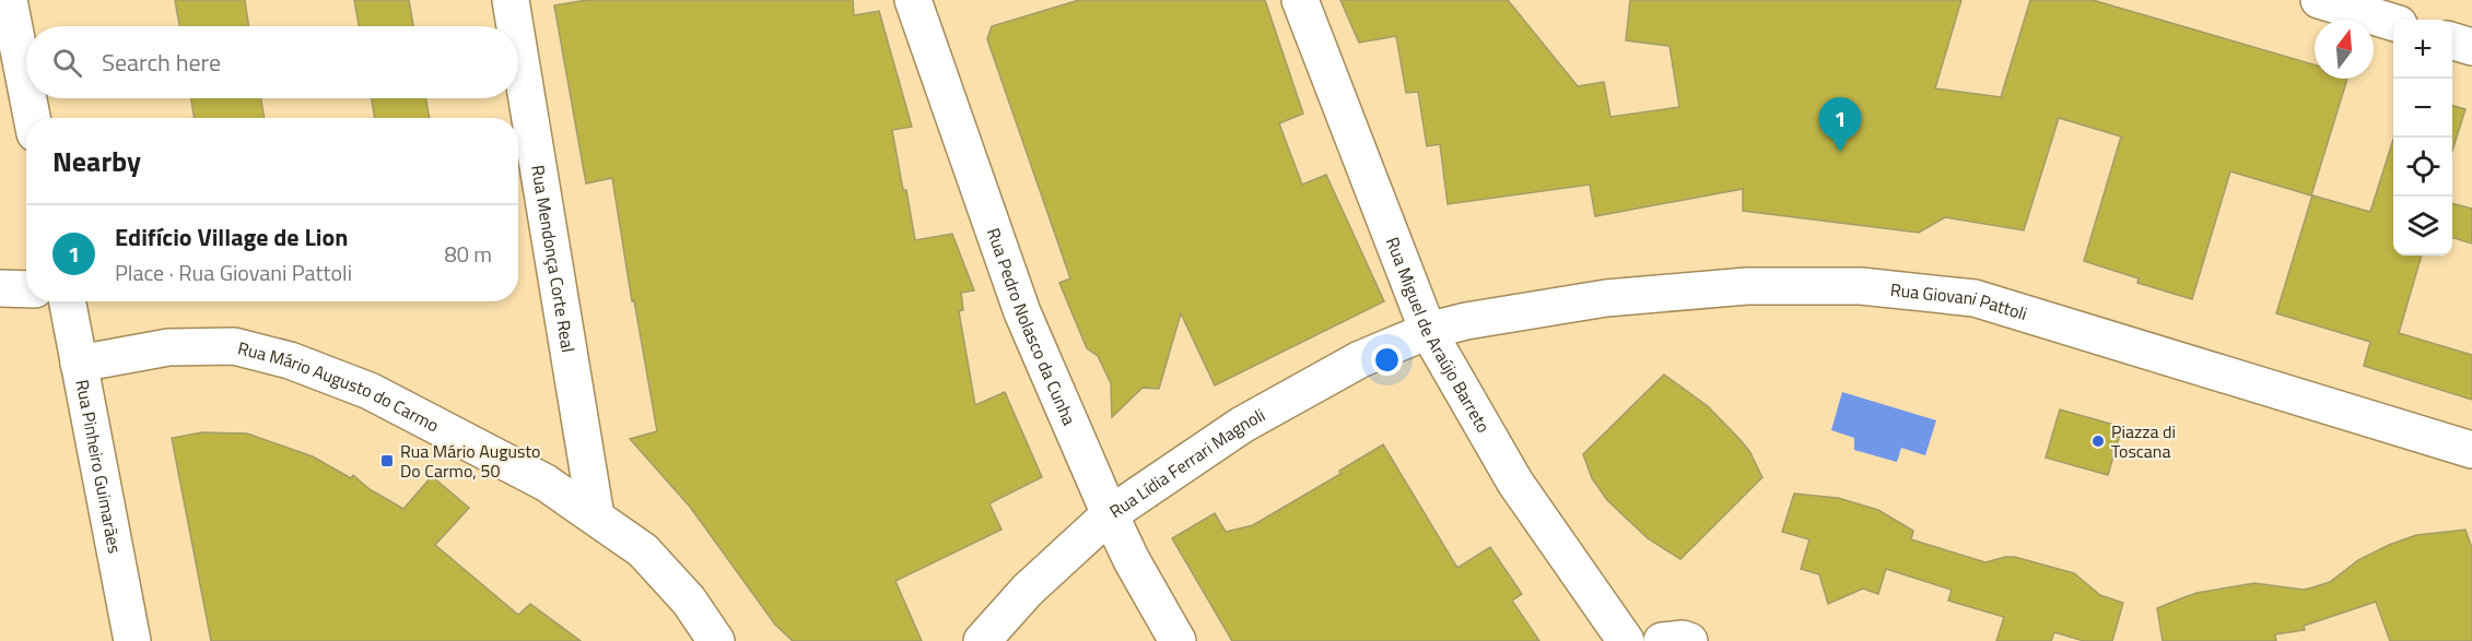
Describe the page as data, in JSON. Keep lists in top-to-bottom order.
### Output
{
  "streets": {
    "street": [
      "Rua Mendonça Corte Real",
      "Rua Giovani Pattoli",
      "Rua Pedro Nolasco da Cunha",
      "Rua Miguel de Araújo Barreto",
      "Rua Mário Augusto do Carmo",
      "Rua Lídia Ferrari Magnoli",
      "Rua Pinheiro Guimarães"
    ]
  },
  "crossings": [
    ["Rua Mendonça Corte Real", "Rua Mário Augusto do Carmo"],
    ["Rua Giovani Pattoli", "Rua Miguel de Araújo Barreto"],
    ["Rua Giovani Pattoli", "Rua Lídia Ferrari Magnoli"],
    ["Rua Pedro Nolasco da Cunha", "Rua Lídia Ferrari Magnoli"],
    ["Rua Miguel de Araújo Barreto", "Rua Lídia Ferrari Magnoli"],
    ["Rua Mário Augusto do Carmo", "Rua Pinheiro Guimarães"]
  ],
  "places": {
    "other": ["Piazza di Toscana"],
    "transit": ["Rua Mário Augusto Do Carmo, 50"]
  },
  "north": "top",
  "page": {
    "map_buttons": ["+", "−"],
    "search": "Search here",
    "pins": "1",
    "heading": "Nearby",
    "list": [
      {
        "mark": "1",
        "name": "Edifício Village de Lion",
        "note": "Place · Rua Giovani Pattoli",
        "value": "80 m"
      }
    ]
  }
}
